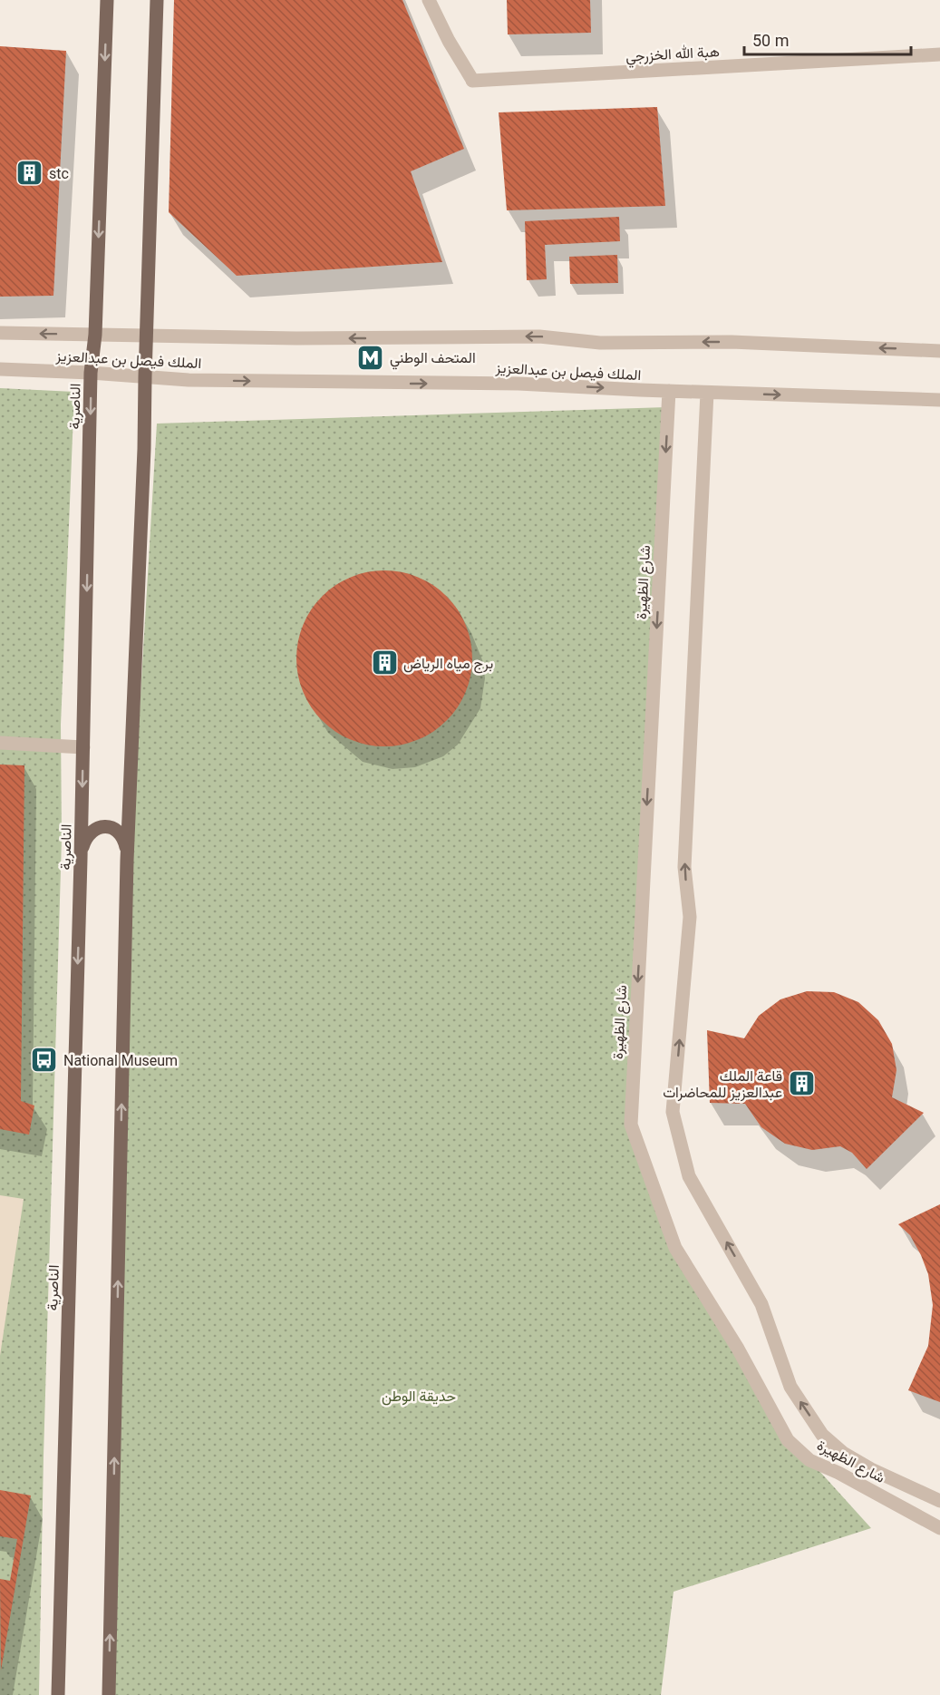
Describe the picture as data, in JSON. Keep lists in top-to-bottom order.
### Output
{
  "streets": {
    "main road": ["الناصرية"],
    "street": ["هبة الله الخزرجي", "الملك فيصل بن عبدالعزيز", "شارع الظهيرة"]
  },
  "crossings": [
    ["الملك فيصل بن عبدالعزيز", "الناصرية"],
    ["الملك فيصل بن عبدالعزيز", "شارع الظهيرة"]
  ],
  "parks": ["حديقة الوطن"],
  "places": {
    "building": ["stc", "برج مياه الرياض", "قاعة الملك عبدالعزيز للمحاضرات"],
    "metro station": ["المتحف الوطني"],
    "bus stop": ["National Museum"]
  },
  "scale_bar": "50 m"
}
